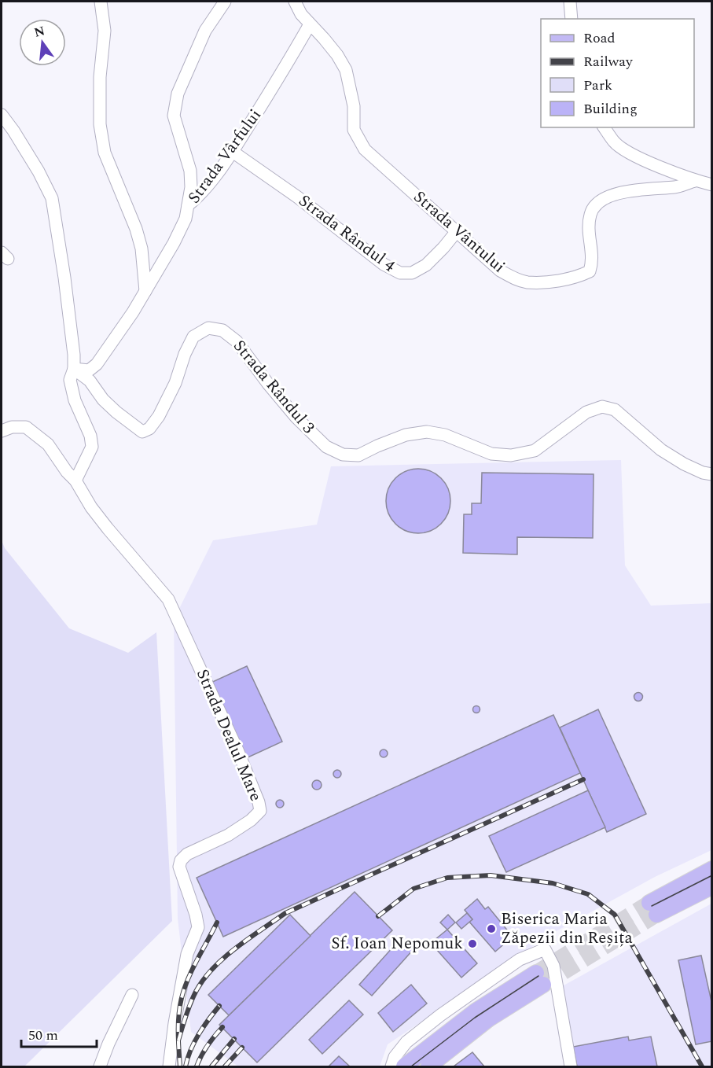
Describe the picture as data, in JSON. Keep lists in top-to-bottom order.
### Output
{
  "streets": {
    "street": [
      "Strada Vârfului",
      "Strada Vântului",
      "Strada Rândul 4",
      "Strada Rândul 3",
      "Strada Dealul Mare"
    ]
  },
  "crossings": [
    ["Strada Vârfului", "Strada Vântului"],
    ["Strada Vârfului", "Strada Rândul 4"],
    ["Strada Vârfului", "Strada Rândul 3"],
    ["Strada Vântului", "Strada Rândul 4"]
  ],
  "places": ["Biserica Maria Zăpezii din Reșița", "Sf. Ioan Nepomuk"],
  "legend": [
    "Road",
    "Railway",
    "Park",
    "Building"
  ],
  "scale_bar": "50 m",
  "north": "top"
}
